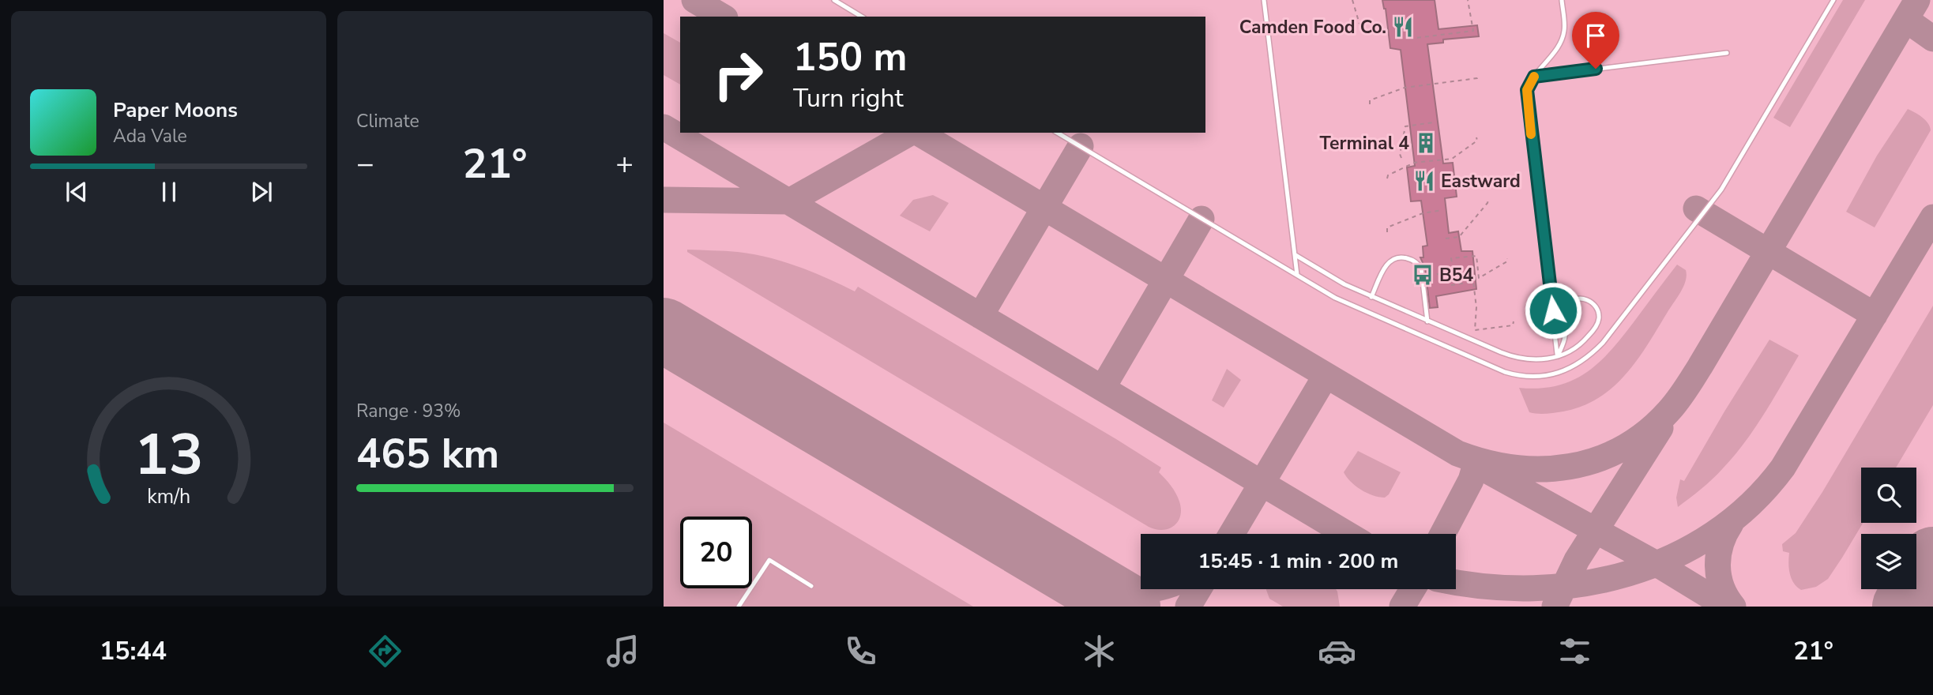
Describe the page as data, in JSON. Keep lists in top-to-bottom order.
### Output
{
  "places": {
    "restaurant": ["Camden Food Co.", "Eastward"],
    "building": ["Terminal 4"],
    "bus stop": ["B54"]
  },
  "page": {
    "tile": [
      "Climate",
      ["Range · 93%", "465 km"]
    ],
    "turn": ["150 m", "Turn right"],
    "song": ["Paper Moons", "Ada Vale"],
    "heat": ["−", "21°", "+"],
    "limit": "20",
    "trip": "15:45 · 1 min · 200 m",
    "tabs": ["15:44", "21°"],
    "gauge": ["13", "km/h"]
  }
}
